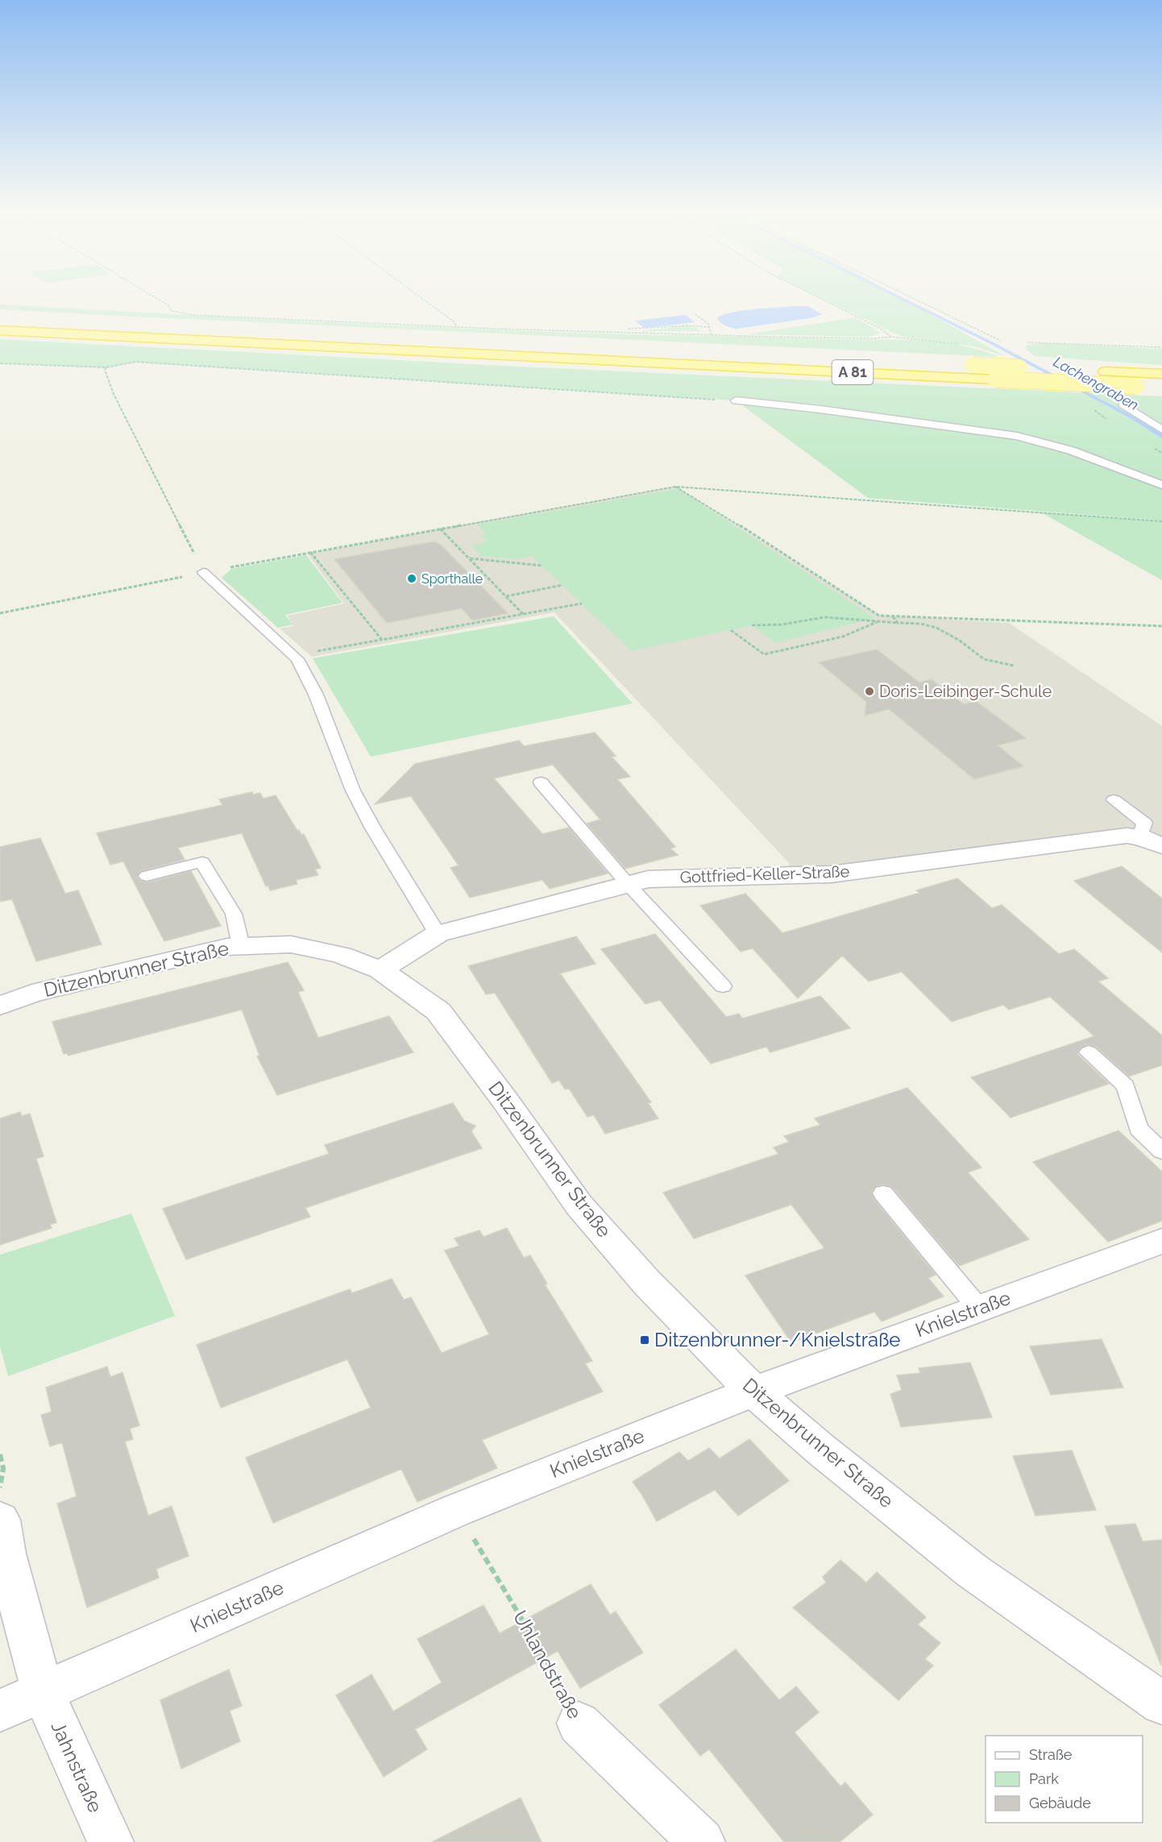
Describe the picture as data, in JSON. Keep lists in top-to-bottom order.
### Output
{
  "streets": {
    "highway": ["A 81"],
    "street": [
      "Gottfried-Keller-Straße",
      "Ditzenbrunner Straße",
      "Knielstraße",
      "Uhlandstraße",
      "Jahnstraße"
    ]
  },
  "crossings": [
    ["Gottfried-Keller-Straße", "Ditzenbrunner Straße"],
    ["Ditzenbrunner Straße", "Knielstraße"],
    ["Knielstraße", "Uhlandstraße"],
    ["Knielstraße", "Jahnstraße"]
  ],
  "water": ["Lachengraben"],
  "places": {
    "other": ["Sporthalle", "Doris-Leibinger-Schule"],
    "transit": ["Ditzenbrunner-/Knielstraße"]
  },
  "legend": ["Straße", "Park", "Gebäude"]
}
